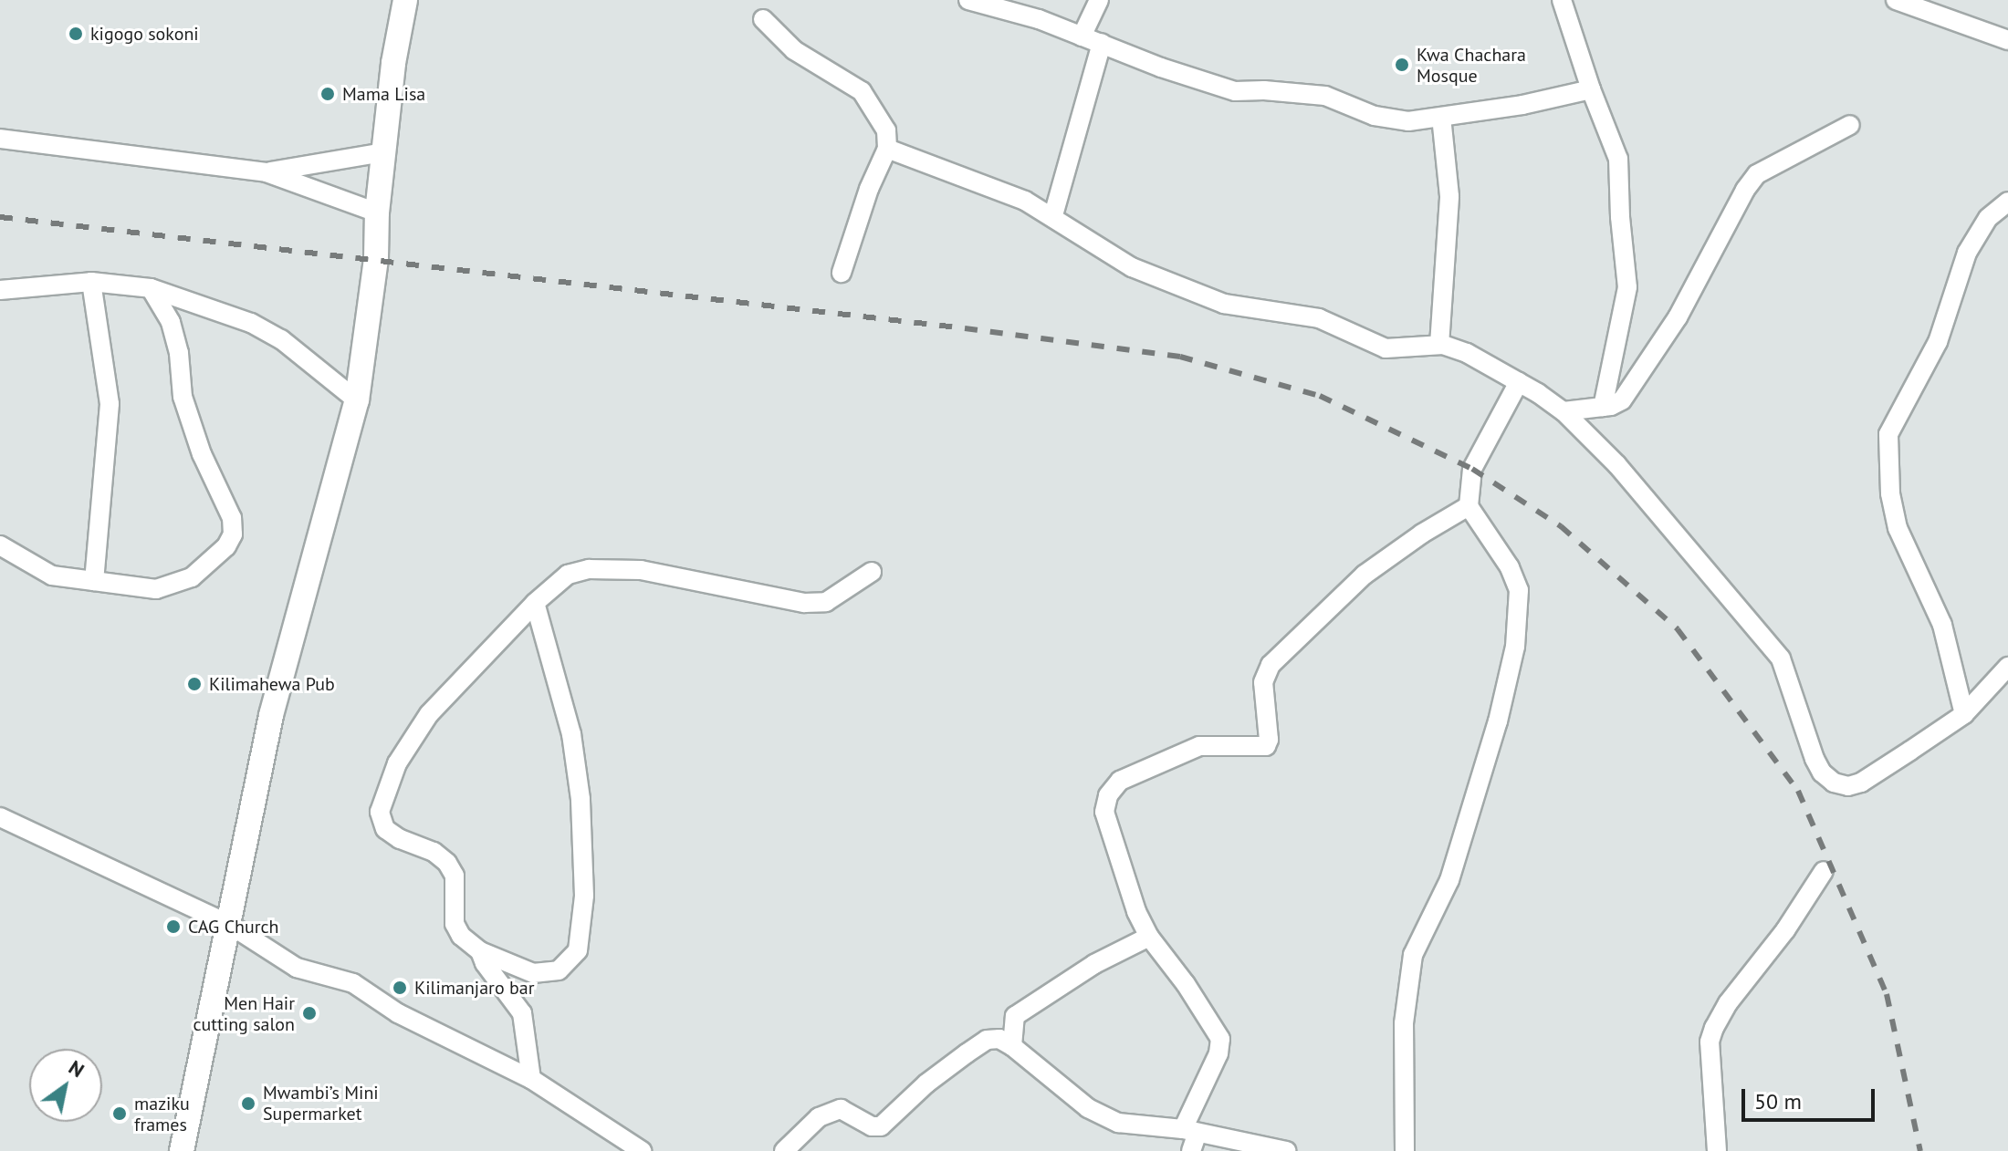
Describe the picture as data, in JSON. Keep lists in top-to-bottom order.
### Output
{
  "places": [
    "kigogo sokoni",
    "Kwa Chachara Mosque",
    "Mama Lisa",
    "Kilimahewa Pub",
    "CAG Church",
    "Kilimanjaro bar",
    "Men Hair cutting salon",
    "Mwambi’s Mini Supermarket",
    "maziku frames"
  ],
  "scale_bar": "50 m",
  "north": "top right"
}
